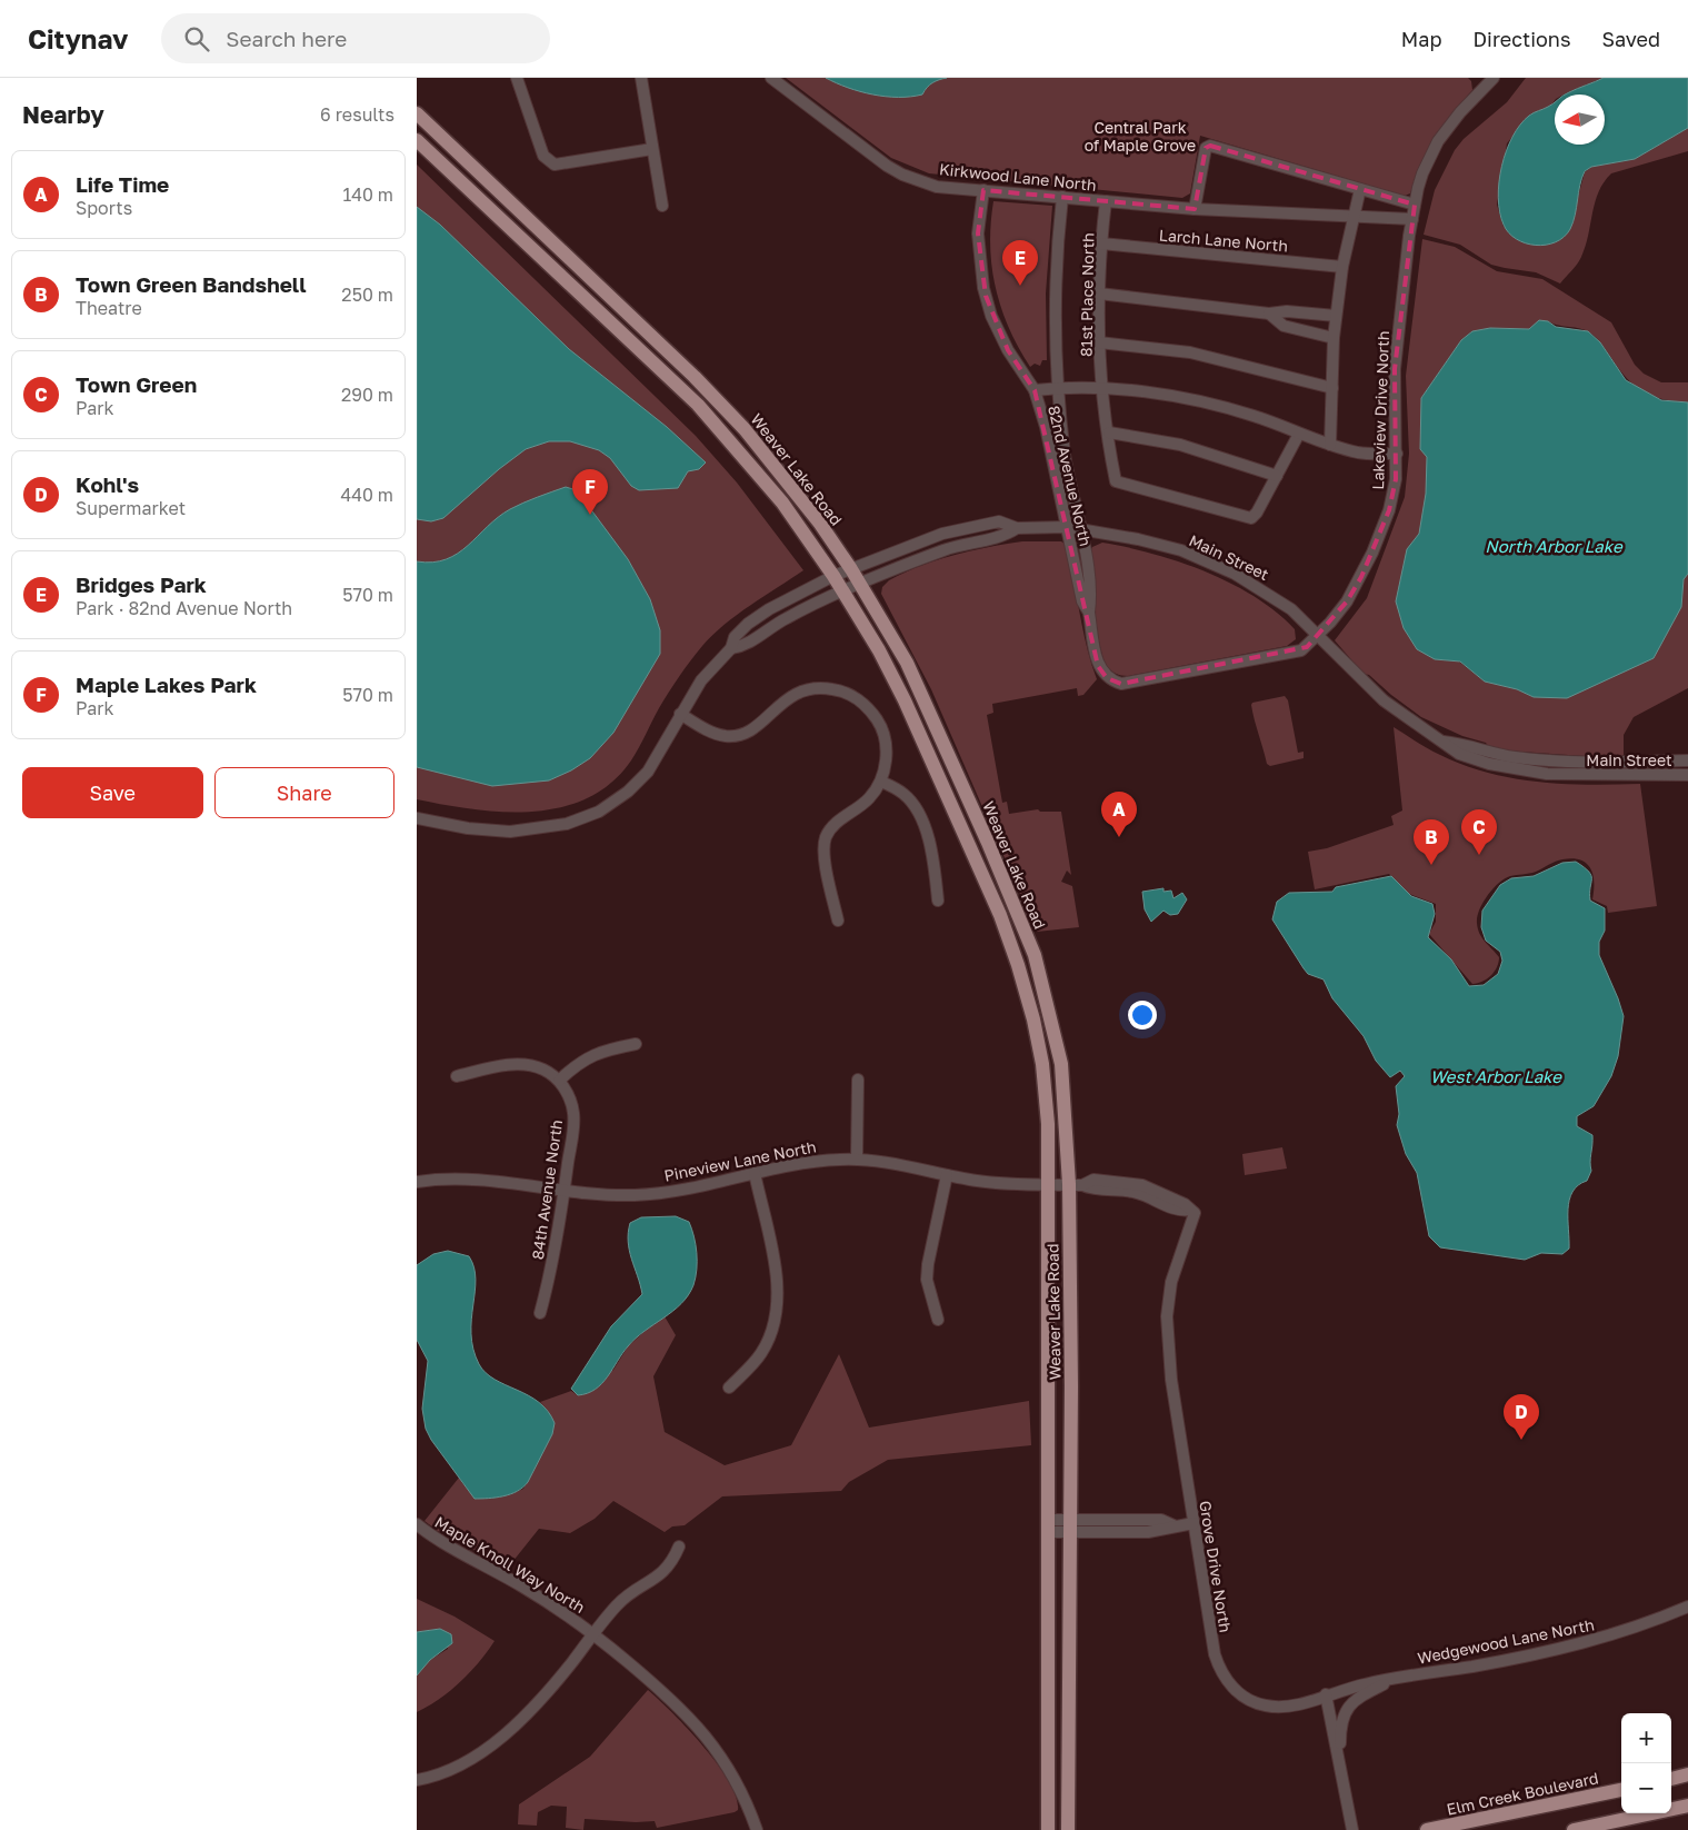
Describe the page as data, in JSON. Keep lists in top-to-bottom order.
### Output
{
  "streets": {
    "main road": ["Weaver Lake Road", "Elm Creek Boulevard"],
    "street": [
      "Kirkwood Lane North",
      "Larch Lane North",
      "81st Place North",
      "Lakeview Drive North",
      "82nd Avenue North",
      "Main Street",
      "Pineview Lane North",
      "84th Avenue North",
      "Maple Knoll Way North",
      "Grove Drive North",
      "Wedgewood Lane North"
    ]
  },
  "crossings": [
    ["Kirkwood Lane North", "81st Place North"],
    ["Kirkwood Lane North", "Lakeview Drive North"],
    ["Kirkwood Lane North", "82nd Avenue North"],
    ["Larch Lane North", "81st Place North"],
    ["Lakeview Drive North", "82nd Avenue North"],
    ["Lakeview Drive North", "Main Street"],
    ["Weaver Lake Road", "Main Street"],
    ["Weaver Lake Road", "Pineview Lane North"],
    ["82nd Avenue North", "Main Street"],
    ["Pineview Lane North", "84th Avenue North"],
    ["Pineview Lane North", "Grove Drive North"],
    ["Grove Drive North", "Wedgewood Lane North"]
  ],
  "water": ["North Arbor Lake", "West Arbor Lake"],
  "parks": ["Central Park of Maple Grove"],
  "north": "left",
  "page": {
    "header": "Citynav",
    "search": "Search here",
    "nav": ["Map", "Directions", "Saved"],
    "heading": ["Nearby", "6 results"],
    "list": [
      {
        "mark": "A",
        "name": "Life Time",
        "note": "Sports",
        "value": "140 m"
      },
      {
        "mark": "B",
        "name": "Town Green Bandshell",
        "note": "Theatre",
        "value": "250 m"
      },
      {
        "mark": "C",
        "name": "Town Green",
        "note": "Park",
        "value": "290 m"
      },
      {
        "mark": "D",
        "name": "Kohl's",
        "note": "Supermarket",
        "value": "440 m"
      },
      {
        "mark": "E",
        "name": "Bridges Park",
        "note": "Park · 82nd Avenue North",
        "value": "570 m"
      },
      {
        "mark": "F",
        "name": "Maple Lakes Park",
        "note": "Park",
        "value": "570 m"
      }
    ],
    "pins": [
      "E",
      "F",
      "A",
      "C",
      "B",
      "D"
    ],
    "buttons": ["Save", "Share"],
    "map_buttons": ["+", "−"]
  }
}
